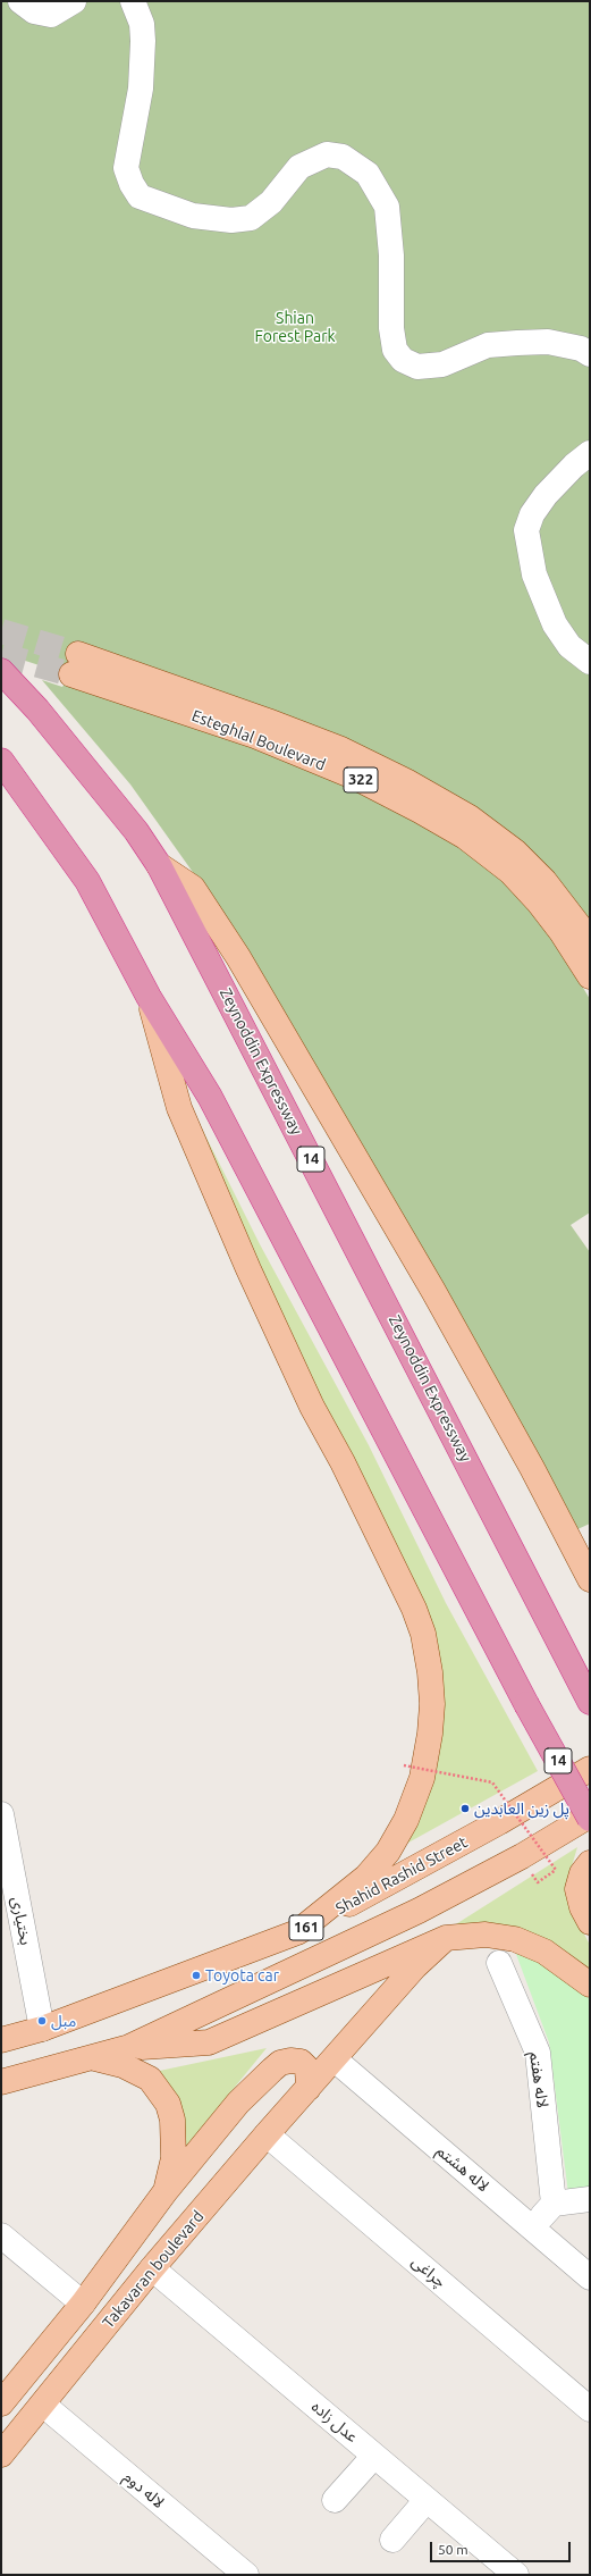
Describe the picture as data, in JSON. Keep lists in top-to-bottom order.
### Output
{
  "streets": {
    "highway": ["Zeynoddin Expressway", "14"],
    "main road": [
      "Esteghlal Boulevard",
      "322",
      "Shahid Rashid Street",
      "161",
      "Takavaran boulevard"
    ],
    "street": [
      "بختیاری",
      "لاله هفتم",
      "لاله هشتم",
      "چراغی",
      "عدل زاده",
      "لاله دوم"
    ]
  },
  "crossings": [
    ["14", "161"],
    ["Shahid Rashid Street", "بختیاری"],
    ["لاله هشتم", "Takavaran boulevard"],
    ["Takavaran boulevard", "چراغی"],
    ["Takavaran boulevard", "عدل زاده"],
    ["Takavaran boulevard", "لاله دوم"]
  ],
  "parks": ["Shian Forest Park"],
  "places": ["پل زین العابدین", "Toyota car", "مبل"],
  "scale_bar": "50 m"
}
